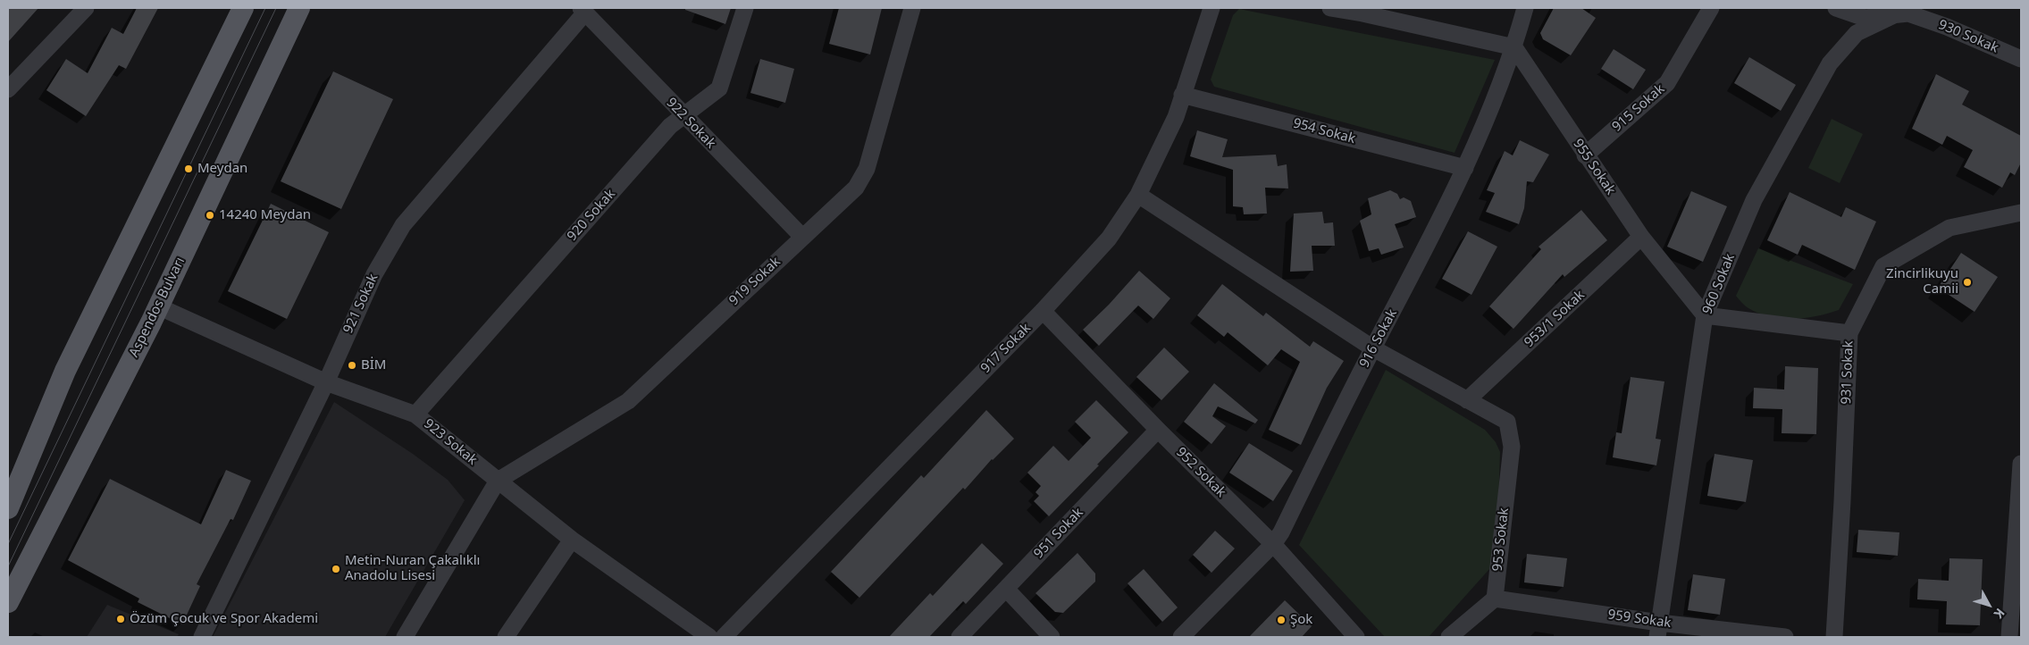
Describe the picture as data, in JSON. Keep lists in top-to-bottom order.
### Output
{
  "streets": {
    "main road": ["Aspendos Bulvarı"],
    "street": [
      "930 Sokak",
      "915 Sokak",
      "922 Sokak",
      "954 Sokak",
      "955 Sokak",
      "920 Sokak",
      "919 Sokak",
      "960 Sokak",
      "921 Sokak",
      "953/1 Sokak",
      "916 Sokak",
      "917 Sokak",
      "931 Sokak",
      "923 Sokak",
      "952 Sokak",
      "951 Sokak",
      "953 Sokak",
      "959 Sokak"
    ]
  },
  "crossings": [
    ["930 Sokak", "960 Sokak"],
    ["915 Sokak", "955 Sokak"],
    ["922 Sokak", "920 Sokak"],
    ["922 Sokak", "919 Sokak"],
    ["922 Sokak", "921 Sokak"],
    ["954 Sokak", "916 Sokak"],
    ["954 Sokak", "917 Sokak"],
    ["955 Sokak", "960 Sokak"],
    ["955 Sokak", "953/1 Sokak"],
    ["955 Sokak", "916 Sokak"],
    ["920 Sokak", "923 Sokak"],
    ["919 Sokak", "923 Sokak"],
    ["960 Sokak", "959 Sokak"],
    ["921 Sokak", "923 Sokak"],
    ["Aspendos Bulvarı", "923 Sokak"],
    ["953/1 Sokak", "953 Sokak"],
    ["916 Sokak", "952 Sokak"],
    ["917 Sokak", "952 Sokak"],
    ["952 Sokak", "951 Sokak"],
    ["953 Sokak", "959 Sokak"]
  ],
  "places": [
    "Meydan",
    "14240 Meydan",
    "Zincirlikuyu Camii",
    "BİM",
    "Metin-Nuran Çakalıklı Anadolu Lisesi",
    "Özüm Çocuk ve Spor Akademi",
    "Şok"
  ],
  "north": "bottom right"
}
